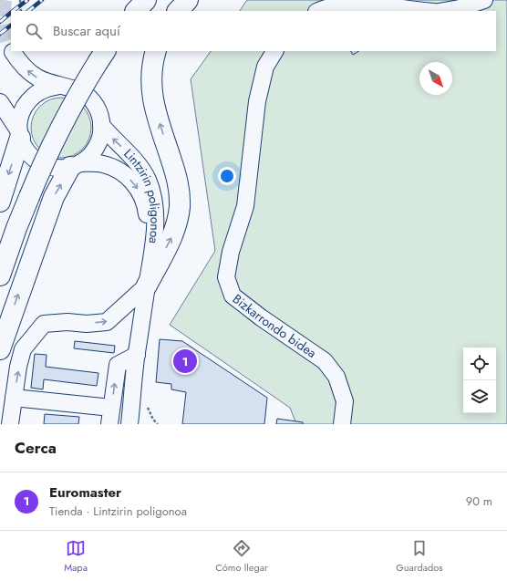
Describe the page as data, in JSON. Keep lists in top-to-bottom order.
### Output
{
  "streets": {
    "street": ["Lintzirin poligonoa", "Bizkarrondo bidea"]
  },
  "north": "bottom right",
  "page": {
    "search": "Buscar aquí",
    "pins": "1",
    "heading": "Cerca",
    "list": [
      {
        "mark": "1",
        "name": "Euromaster",
        "note": "Tienda · Lintzirin poligonoa",
        "value": "90 m"
      }
    ],
    "nav": ["Mapa", "Cómo llegar", "Guardados"]
  }
}
